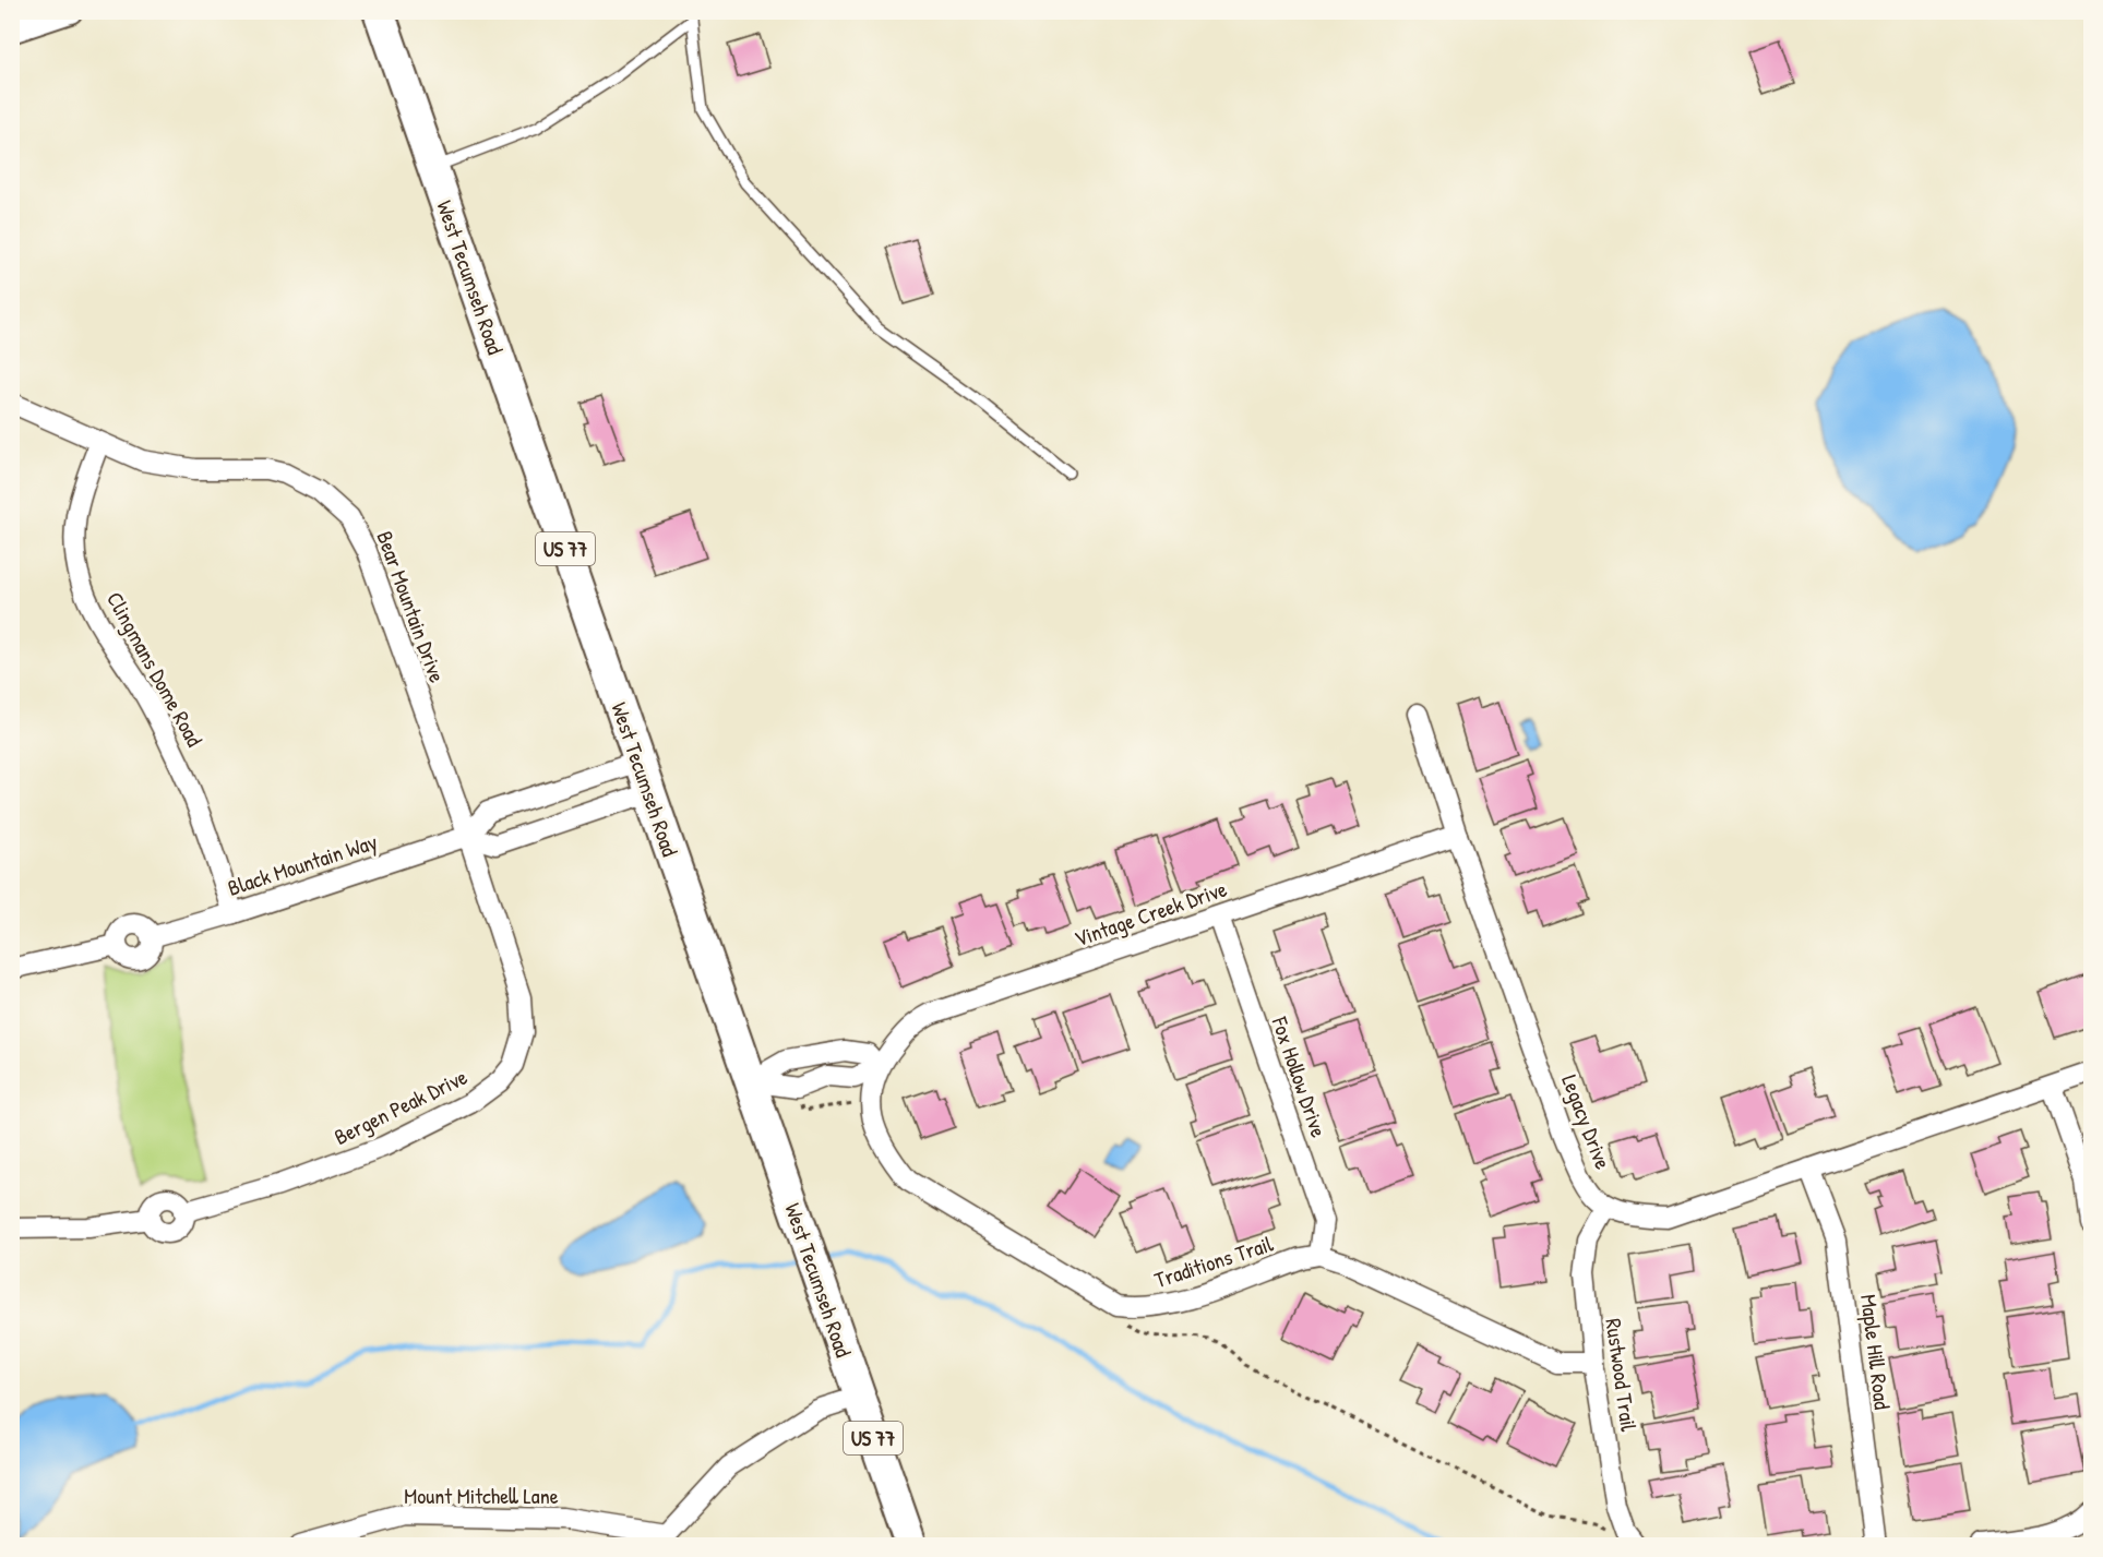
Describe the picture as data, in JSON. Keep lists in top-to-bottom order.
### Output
{
  "streets": {
    "main road": ["West Tecumseh Road", "US 77"],
    "street": [
      "Bear Mountain Drive",
      "Clingmans Dome Road",
      "Black Mountain Way",
      "Vintage Creek Drive",
      "Fox Hollow Drive",
      "Bergen Peak Drive",
      "Legacy Drive",
      "Traditions Trail",
      "Maple Hill Road",
      "Rustwood Trail",
      "Mount Mitchell Lane"
    ]
  },
  "crossings": [
    ["Bear Mountain Drive", "Clingmans Dome Road"],
    ["Bear Mountain Drive", "Black Mountain Way"],
    ["Bear Mountain Drive", "Bergen Peak Drive"],
    ["Clingmans Dome Road", "Black Mountain Way"],
    ["Black Mountain Way", "Bergen Peak Drive"],
    ["Vintage Creek Drive", "Fox Hollow Drive"],
    ["Vintage Creek Drive", "Legacy Drive"],
    ["Vintage Creek Drive", "Traditions Trail"],
    ["Fox Hollow Drive", "Traditions Trail"],
    ["Legacy Drive", "Rustwood Trail"]
  ]
}
